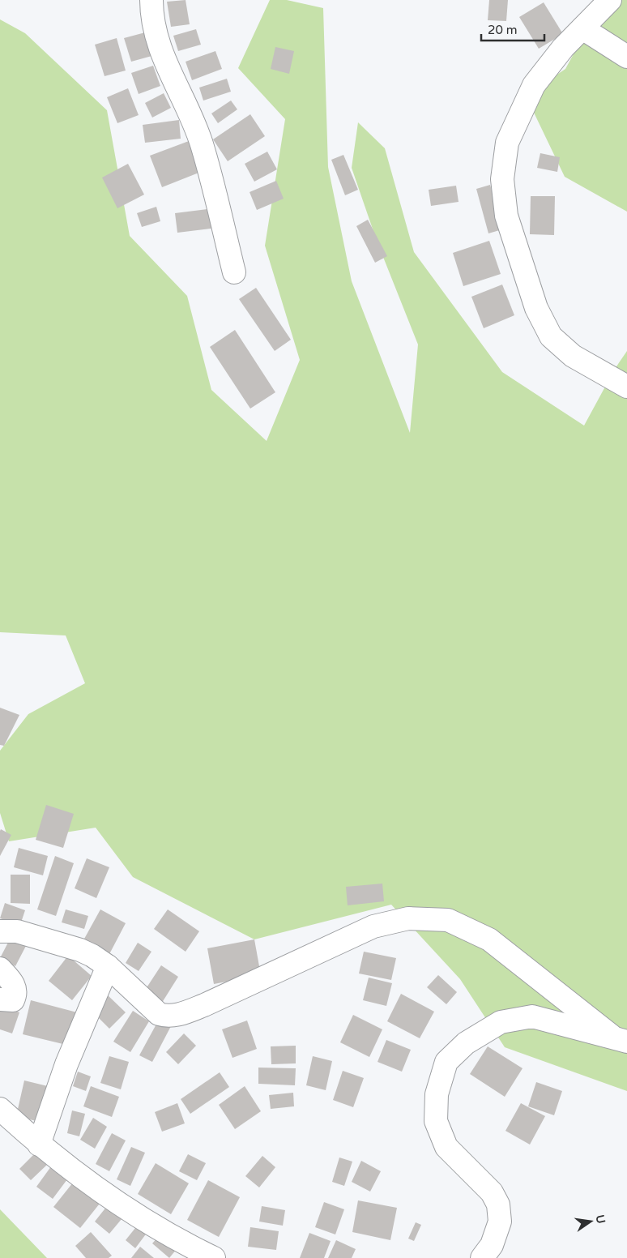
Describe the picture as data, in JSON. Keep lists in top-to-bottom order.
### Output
{
  "scale_bar": "20 m",
  "north": "right"
}
